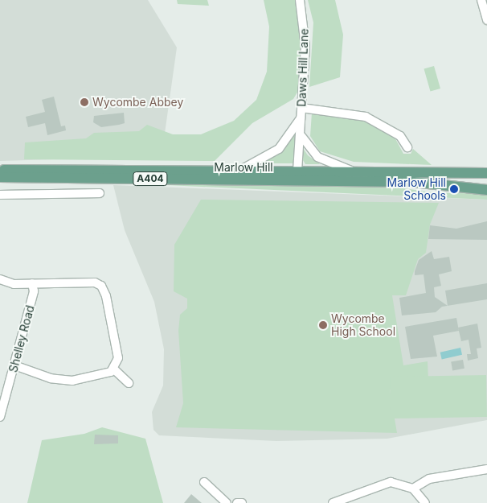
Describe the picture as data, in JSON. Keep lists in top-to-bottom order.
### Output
{
  "streets": {
    "main road": ["Marlow Hill", "A404"],
    "street": ["Daws Hill Lane", "Shelley Road"]
  },
  "crossings": [
    ["Daws Hill Lane", "Marlow Hill"]
  ],
  "places": ["Wycombe Abbey", "Marlow Hill Schools", "Wycombe High School"]
}
